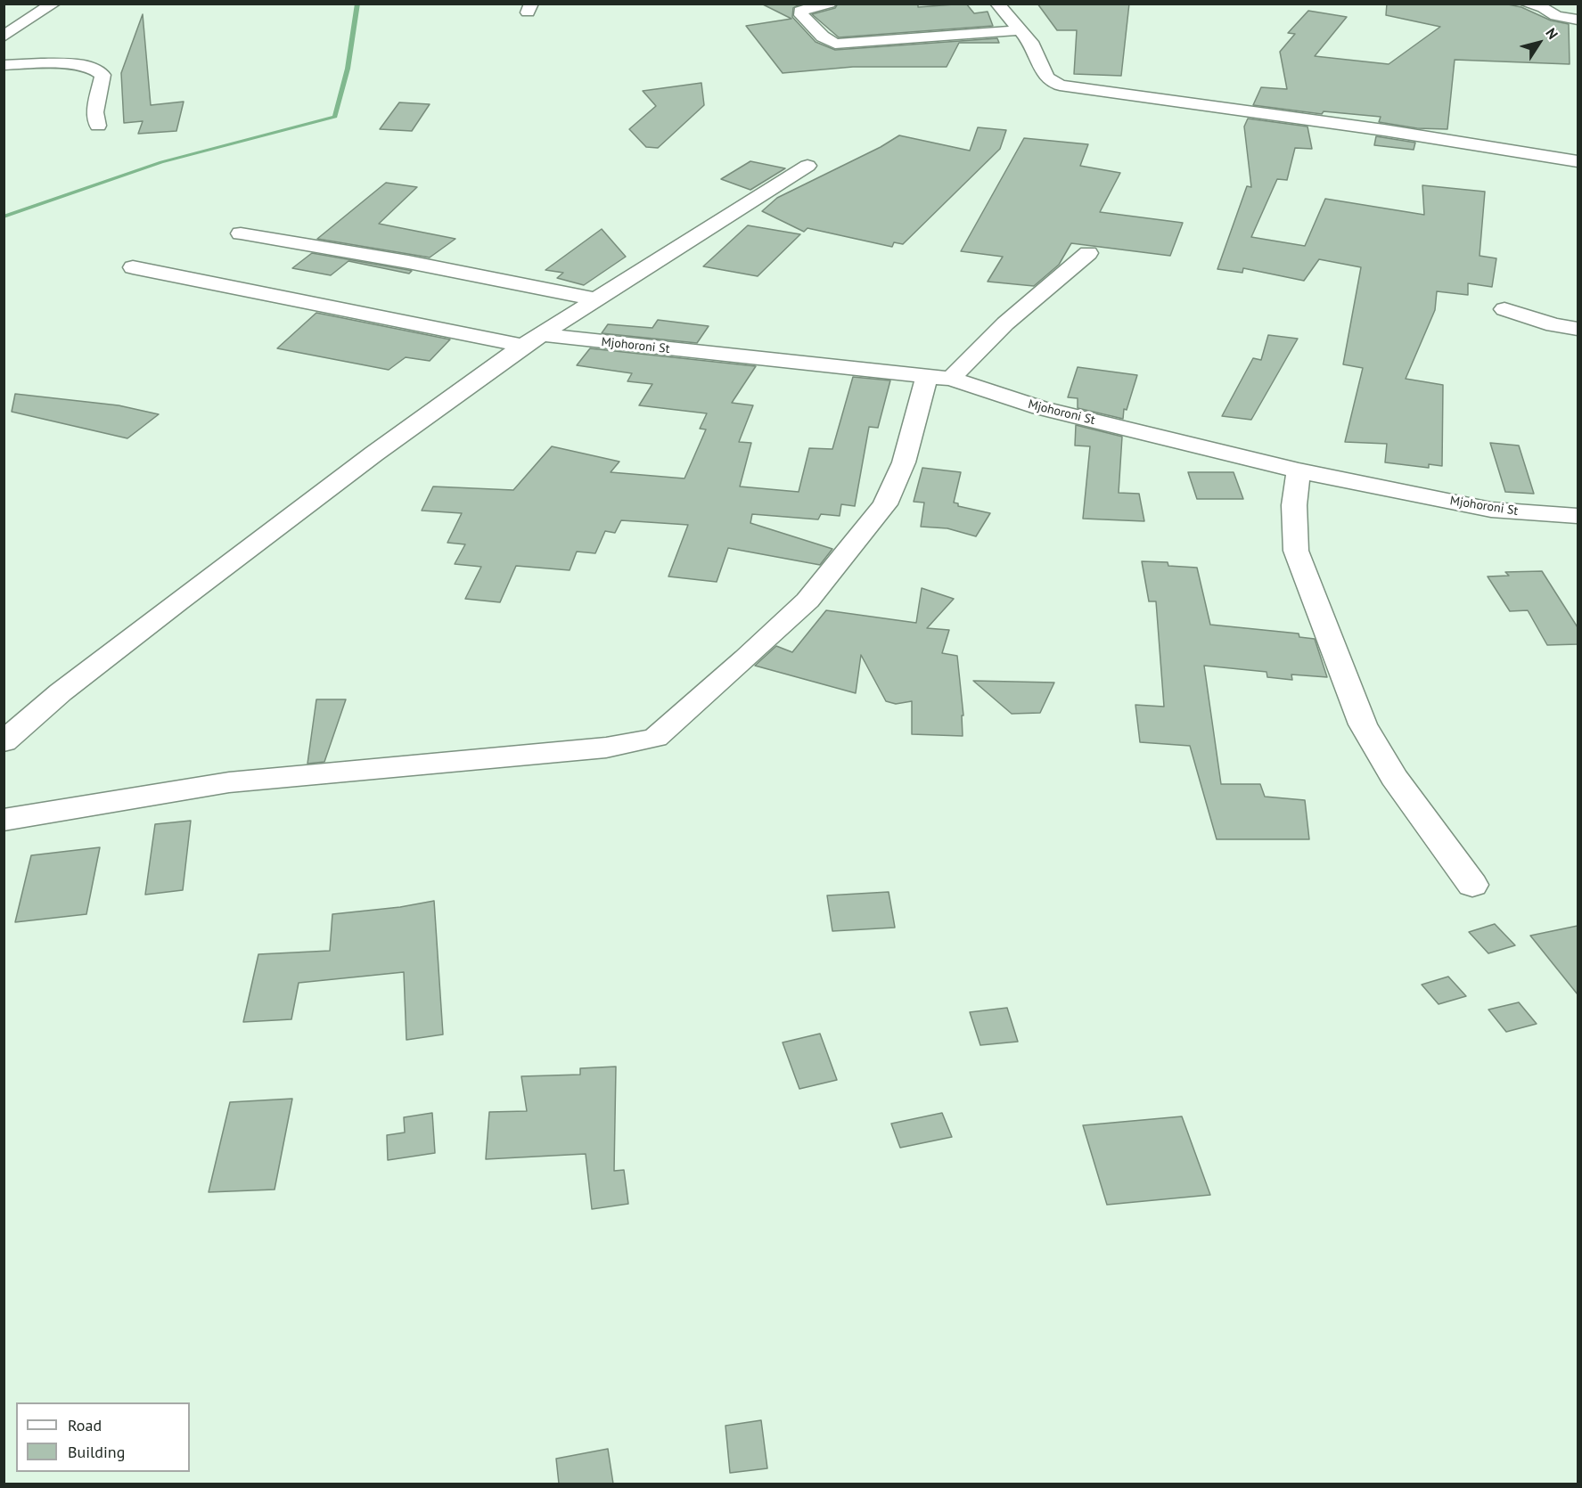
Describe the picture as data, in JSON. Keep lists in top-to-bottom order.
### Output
{
  "streets": {
    "street": ["Mjohoroni St"]
  },
  "legend": ["Road", "Building"],
  "north": "top right"
}
